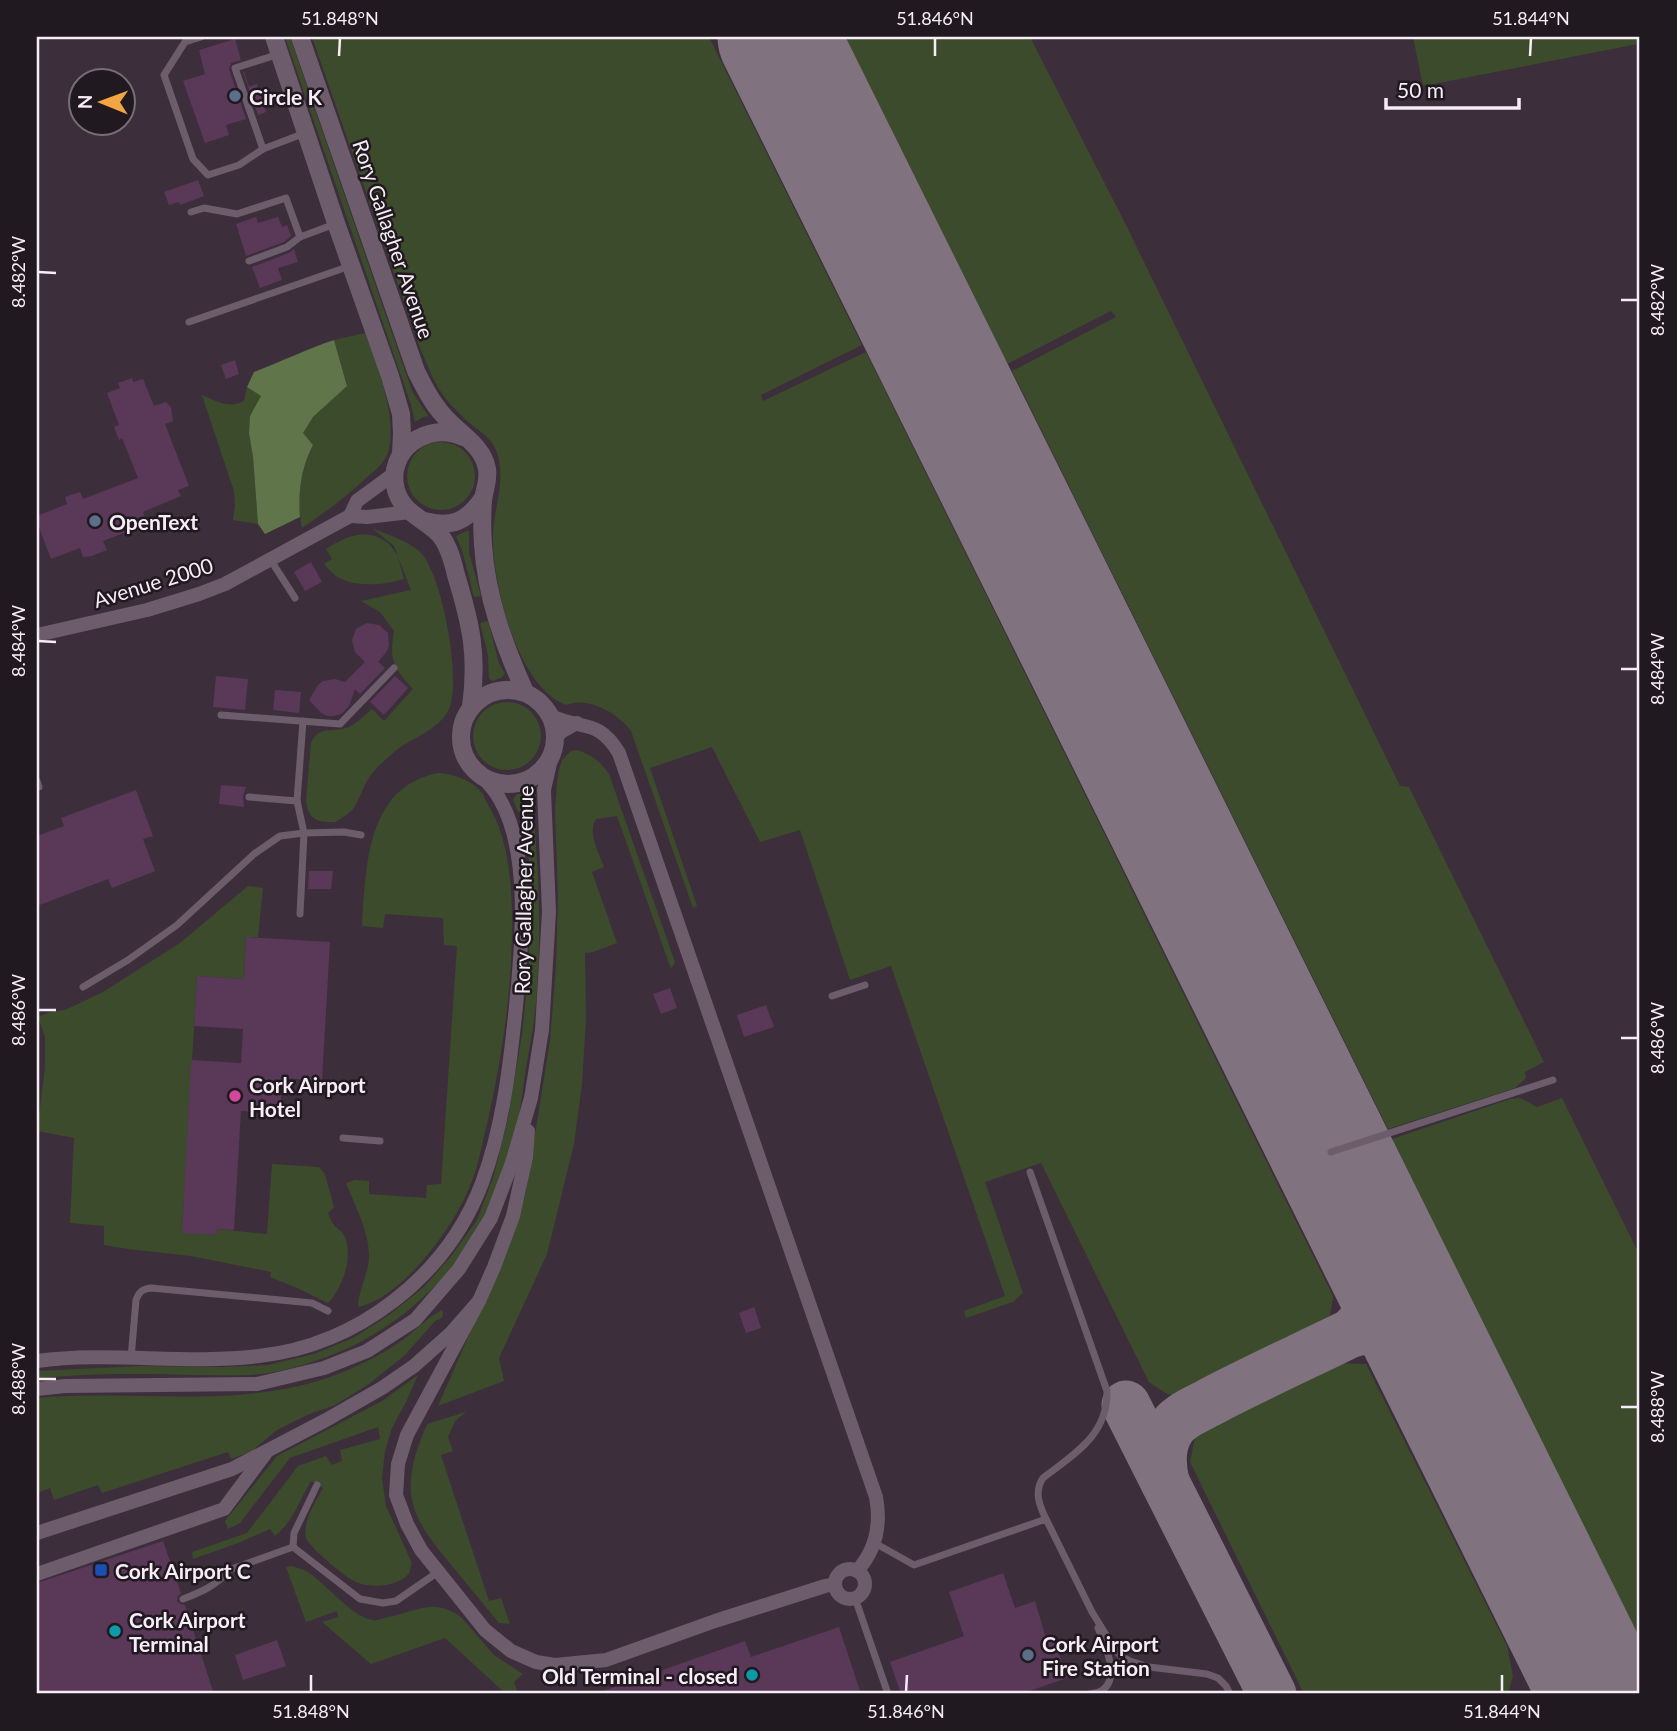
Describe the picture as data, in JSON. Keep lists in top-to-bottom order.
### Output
{
  "streets": {
    "street": ["Rory Gallagher Avenue", "Avenue 2000"]
  },
  "places": {
    "other": [
      "Circle K",
      "OpenText",
      "Cork Airport Hotel",
      "Cork Airport Terminal",
      "Cork Airport Fire Station",
      "Old Terminal - closed"
    ],
    "transit": ["Cork Airport C"]
  },
  "scale_bar": "50 m",
  "north": "left",
  "coordinates": [
    "51.848°N",
    "51.846°N",
    "51.844°N",
    "8.482°W",
    "8.484°W",
    "8.486°W",
    "8.488°W"
  ]
}
